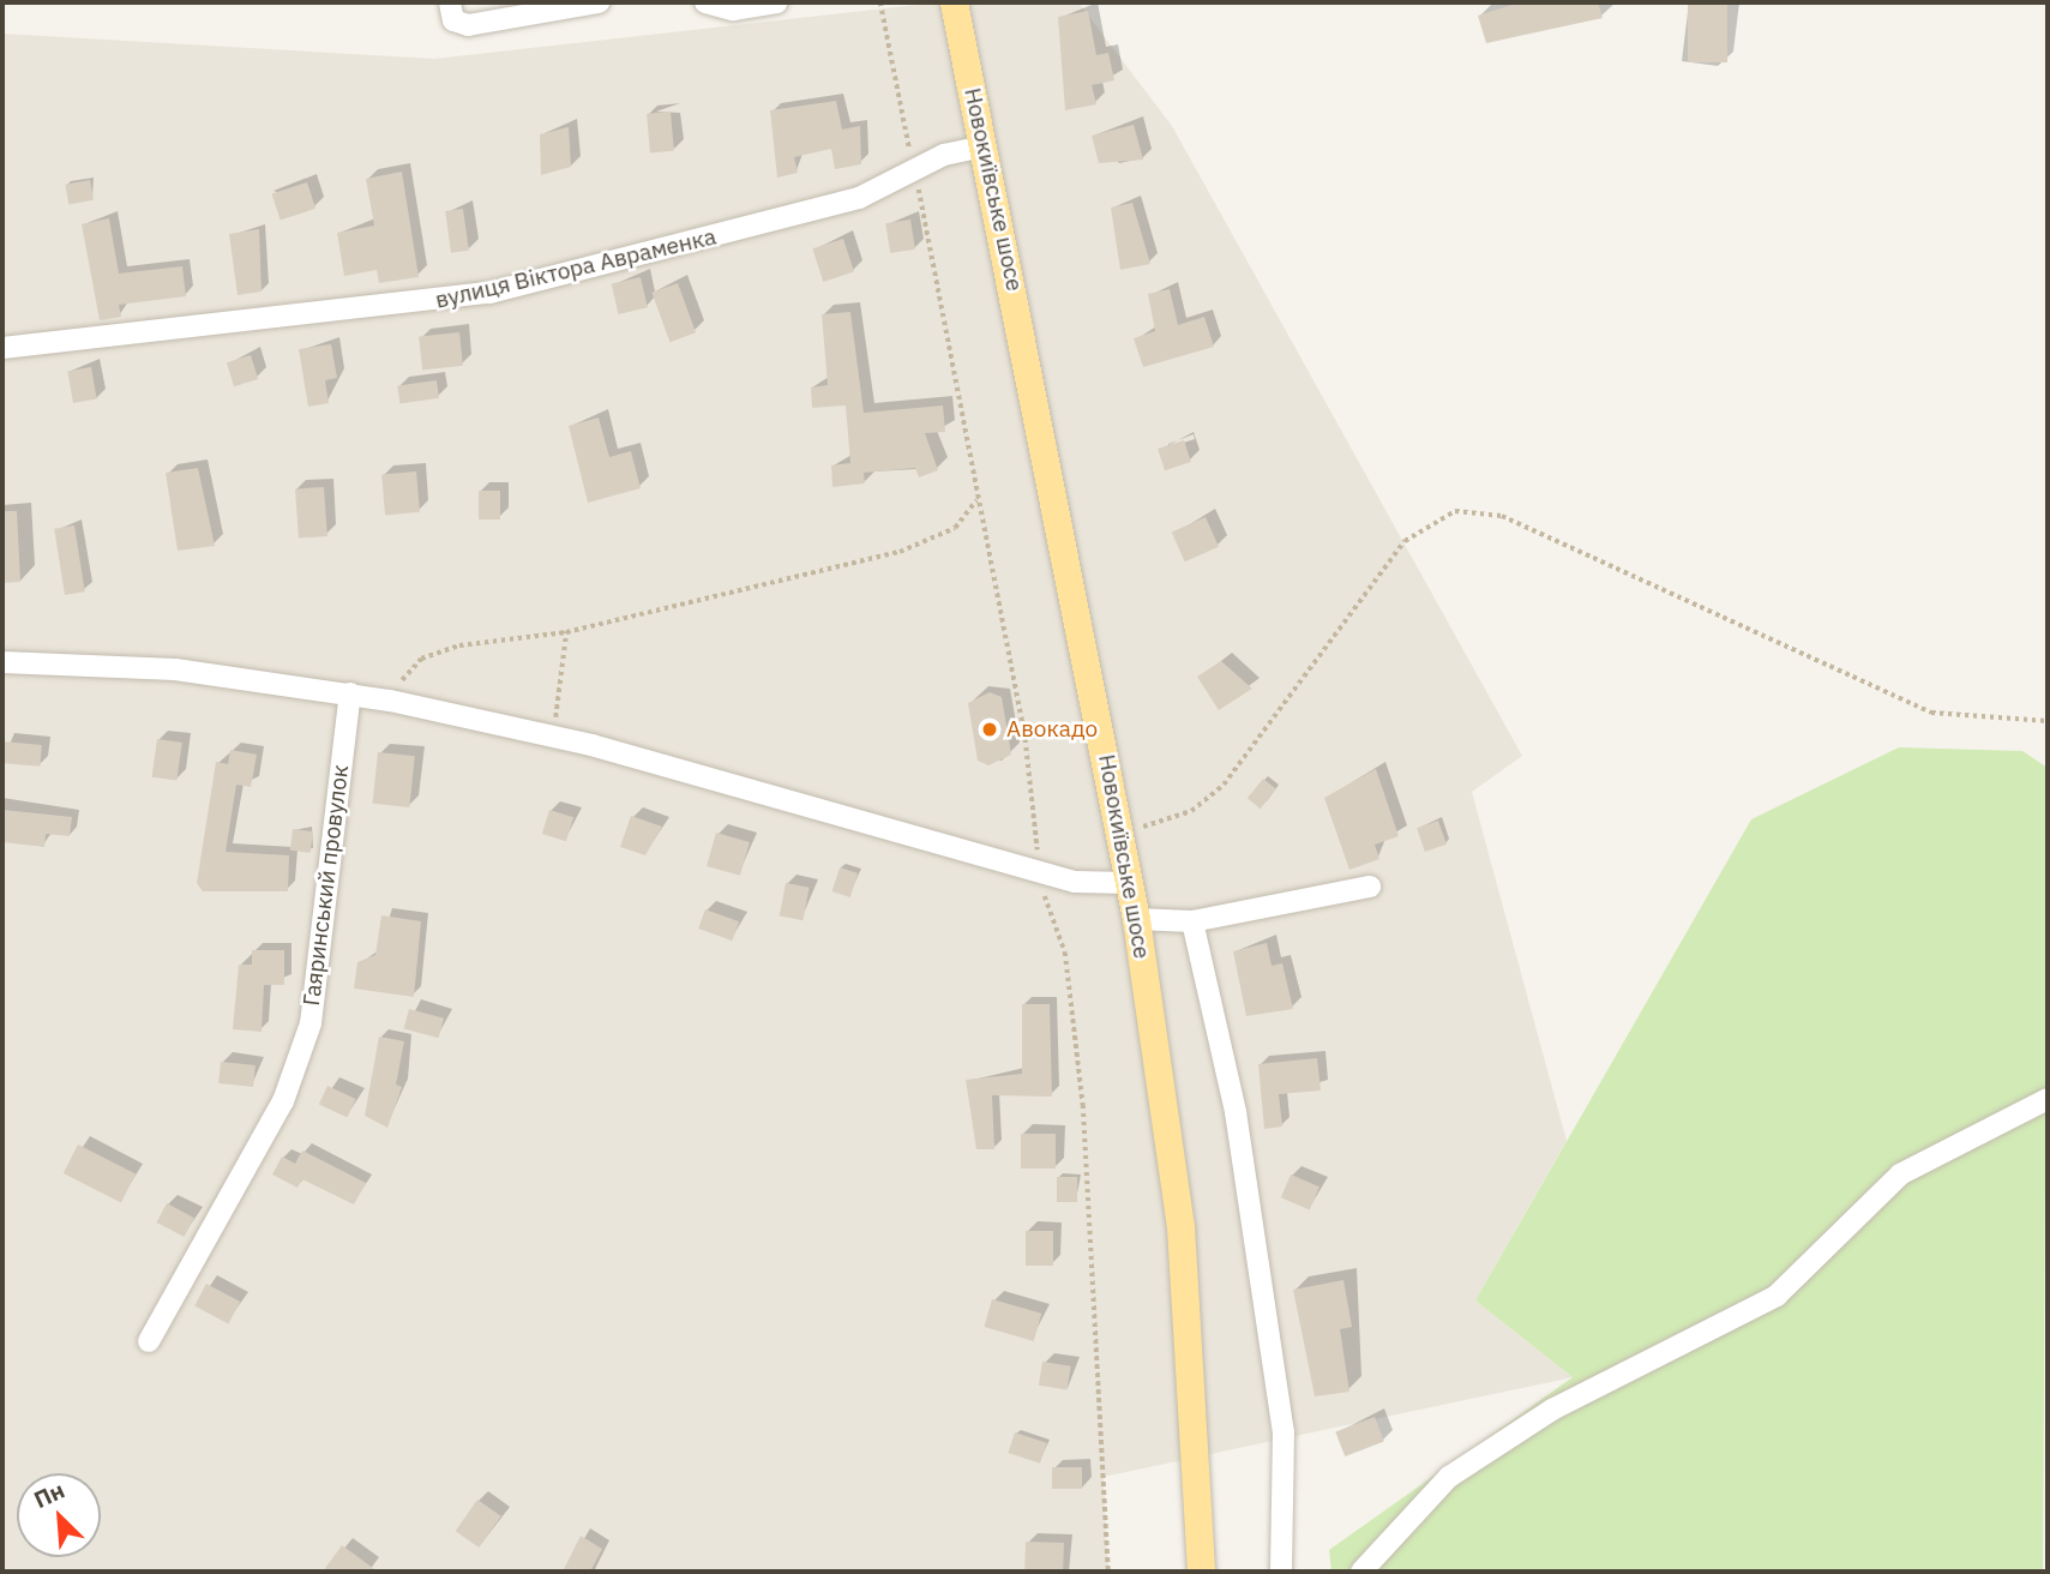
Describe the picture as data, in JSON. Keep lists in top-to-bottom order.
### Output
{
  "streets": {
    "main road": ["Новокиївське шосе"],
    "street": ["вулиця Віктора Авраменка", "Гаяринський провулок"]
  },
  "crossings": [
    ["Новокиївське шосе", "вулиця Віктора Авраменка"]
  ],
  "places": ["Авокадо"],
  "north": "top left"
}
